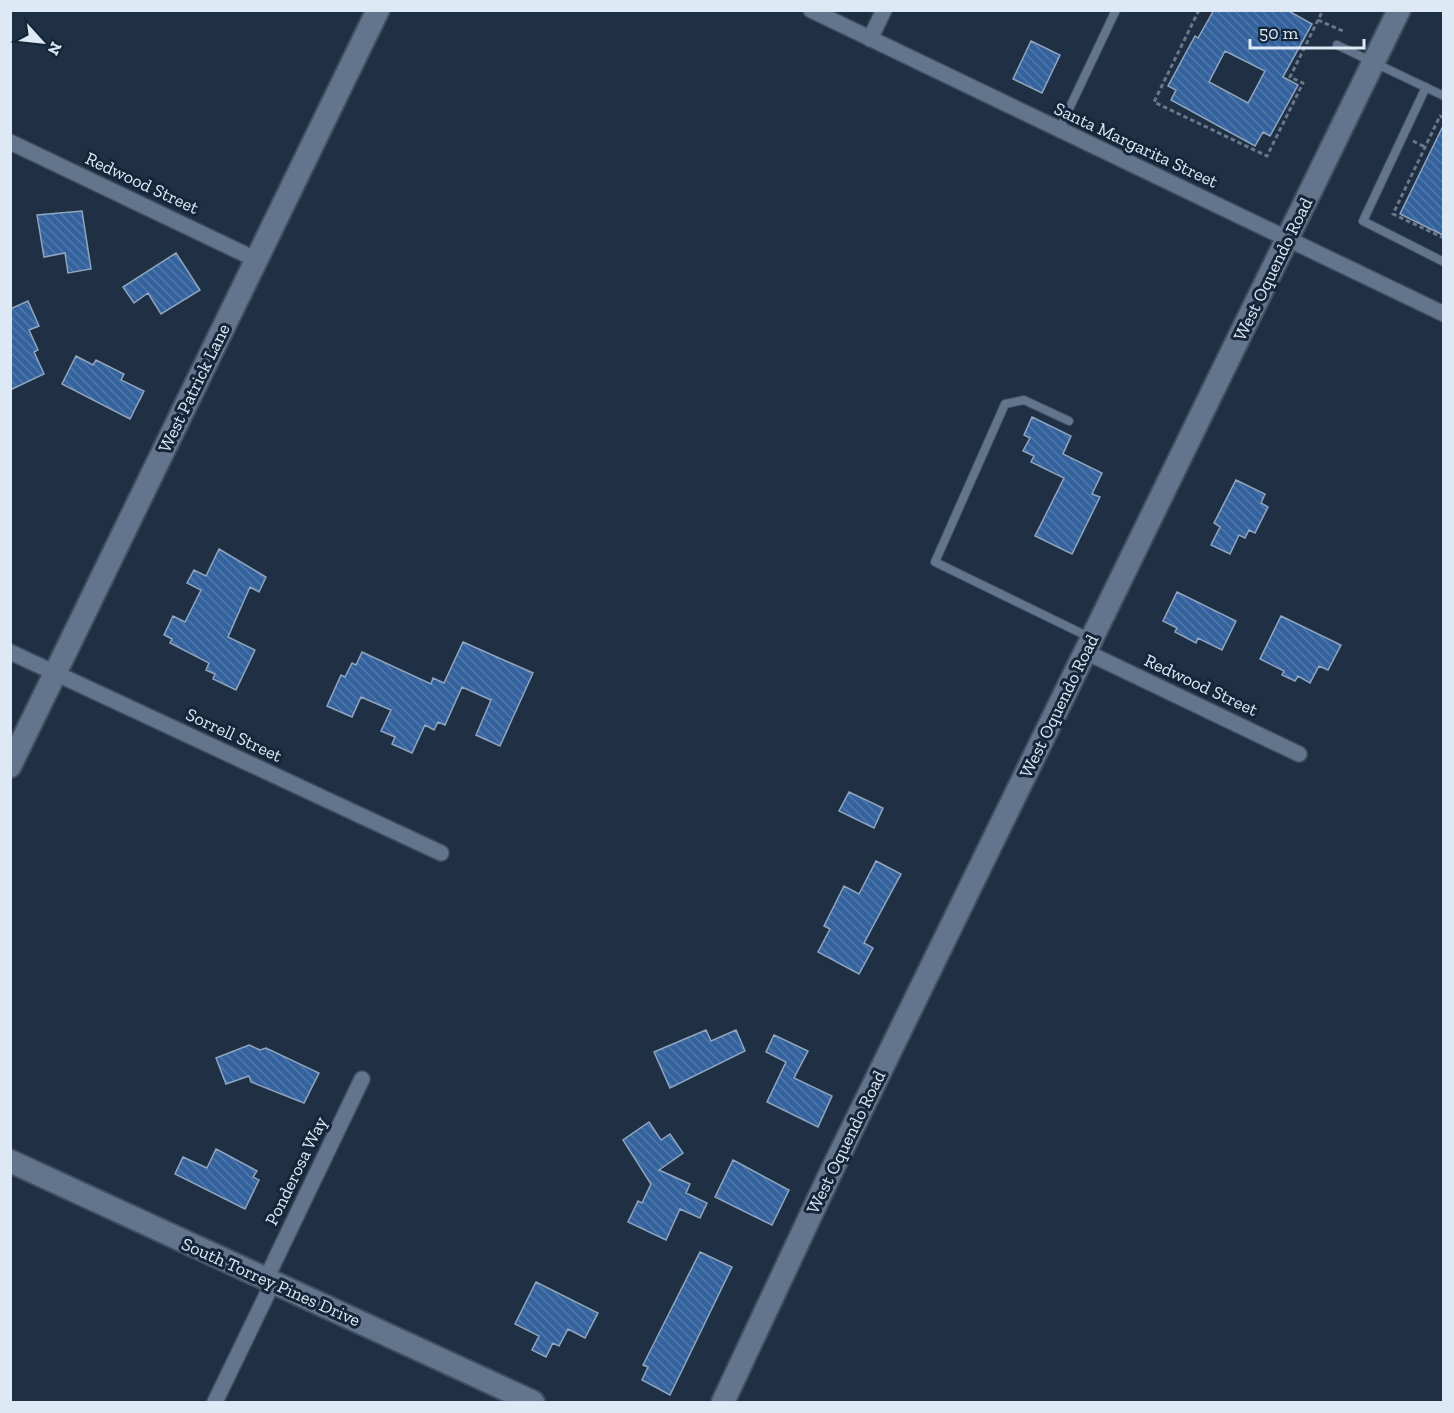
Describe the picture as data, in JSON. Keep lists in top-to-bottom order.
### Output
{
  "streets": {
    "street": [
      "Santa Margarita Street",
      "Redwood Street",
      "West Oquendo Road",
      "West Patrick Lane",
      "Sorrell Street",
      "Ponderosa Way",
      "South Torrey Pines Drive"
    ]
  },
  "crossings": [
    ["Santa Margarita Street", "West Oquendo Road"],
    ["Redwood Street", "West Oquendo Road"],
    ["Redwood Street", "West Patrick Lane"],
    ["West Patrick Lane", "Sorrell Street"],
    ["Ponderosa Way", "South Torrey Pines Drive"]
  ],
  "scale_bar": "50 m",
  "north": "bottom right"
}
